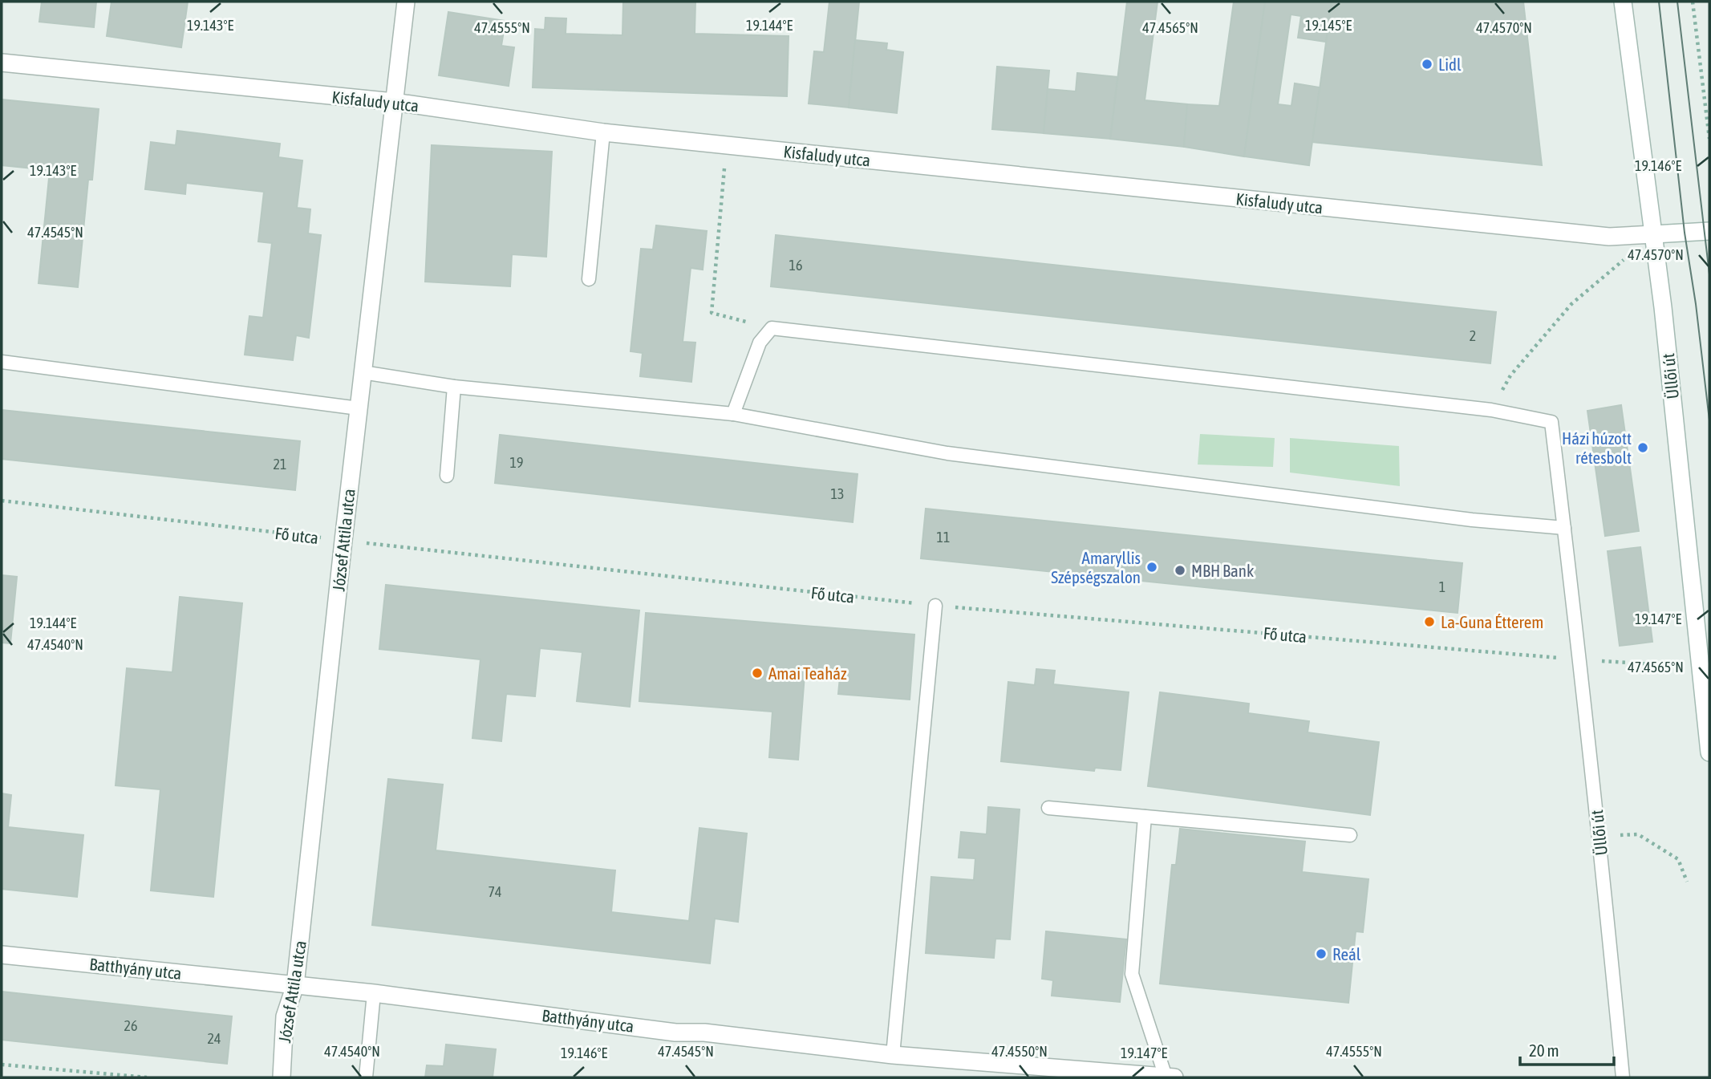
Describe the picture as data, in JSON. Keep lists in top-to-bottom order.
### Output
{
  "streets": {
    "street": [
      "Kisfaludy utca",
      "Üllői út",
      "József Attila utca",
      "Batthyány utca"
    ],
    "path": ["Fő utca"]
  },
  "crossings": [
    ["Kisfaludy utca", "Üllői út"],
    ["Kisfaludy utca", "József Attila utca"],
    ["Üllői út", "Fő utca"],
    ["Fő utca", "József Attila utca"],
    ["József Attila utca", "Batthyány utca"]
  ],
  "places": [
    "Lidl",
    "Házi húzott rétesbolt",
    "Amaryllis Szépségszalon",
    "MBH Bank",
    "La-Guna Étterem",
    "Amai Teaház",
    "Reál"
  ],
  "house_numbers": [
    "16",
    "2",
    "19",
    "21",
    "13",
    "11",
    "1",
    "74",
    "26",
    "24"
  ],
  "scale_bar": "20 m",
  "coordinates": [
    "19.143°E",
    "19.144°E",
    "19.145°E",
    "47.4555°N",
    "47.4565°N",
    "47.4570°N",
    "19.146°E",
    "47.4545°N",
    "19.147°E",
    "47.4540°N",
    "47.4550°N"
  ]
}
